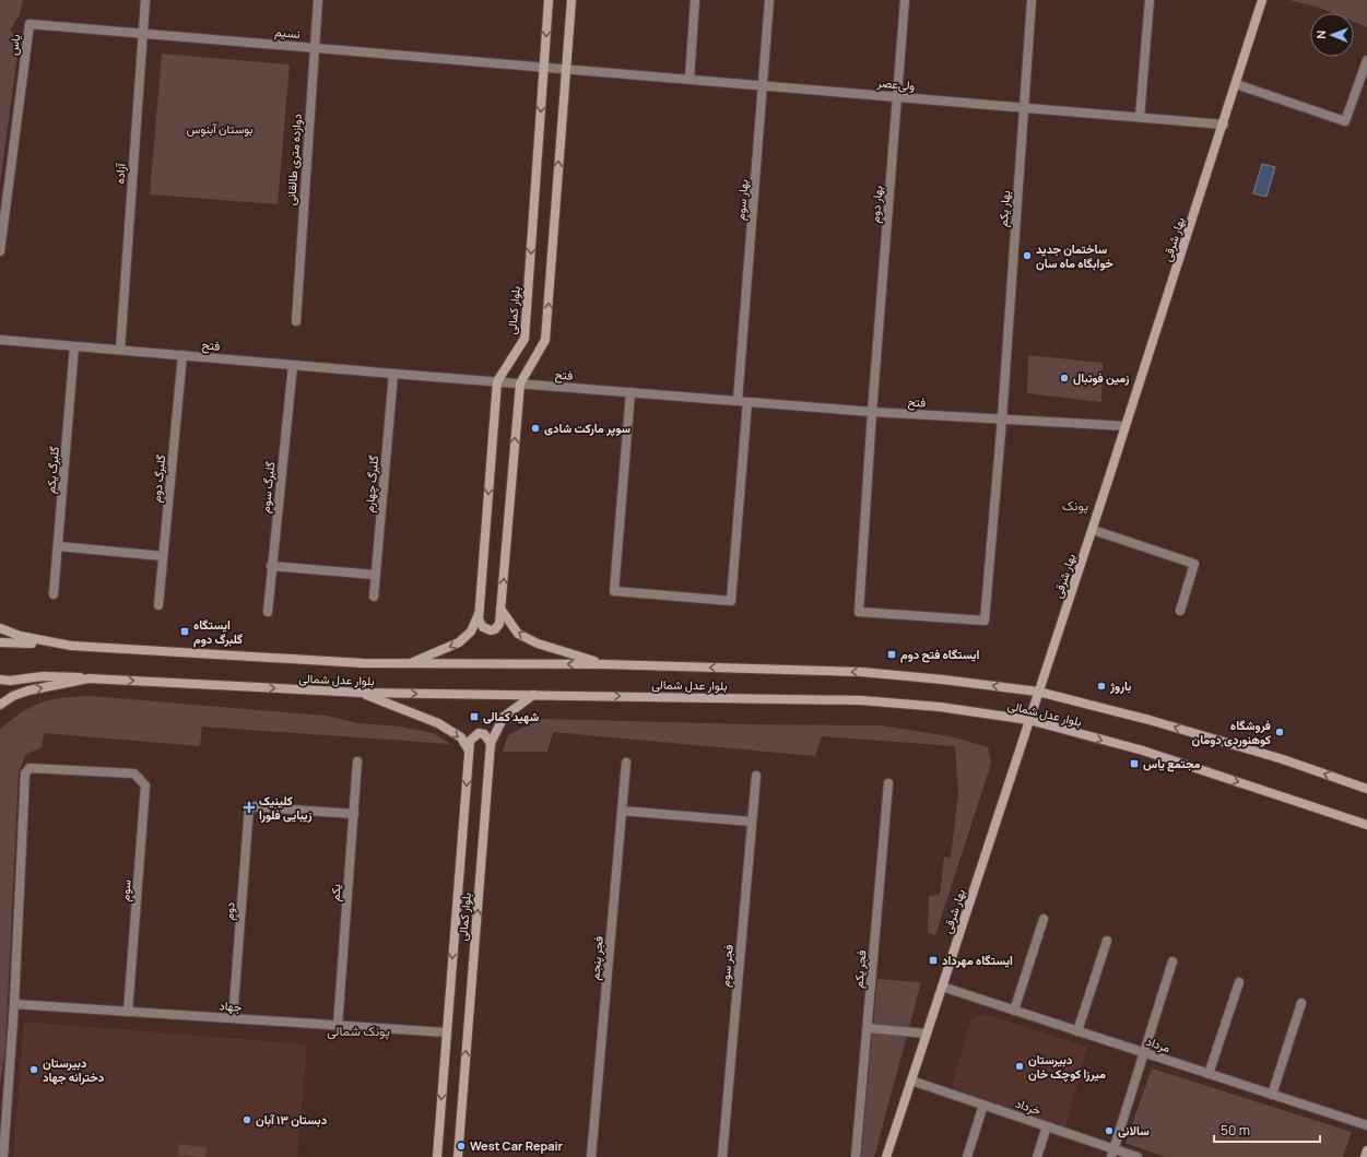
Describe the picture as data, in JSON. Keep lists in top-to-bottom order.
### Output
{
  "streets": {
    "street": [
      "نسیم",
      "یاس",
      "ولی‌عصر",
      "دوازده متری طالقانی",
      "آزاده",
      "بهار سوم",
      "بهار دوم",
      "بهار یکم",
      "بهار شرقی",
      "بلوار کمالی",
      "فتح",
      "گلبرگ یکم",
      "گلبرگ دوم",
      "گلبرگ چهارم",
      "گلبرگ سوم",
      "بلوار عدل شمالی",
      "سوم",
      "یکم",
      "دوم",
      "فجر پنجم",
      "فجر سوم",
      "فجر یکم",
      "جهاد",
      "مرداد",
      "خرداد"
    ]
  },
  "crossings": [
    ["نسیم", "یاس"],
    ["نسیم", "ولی‌عصر"],
    ["نسیم", "دوازده متری طالقانی"],
    ["نسیم", "آزاده"],
    ["نسیم", "بلوار کمالی"],
    ["ولی‌عصر", "بهار سوم"],
    ["ولی‌عصر", "بهار دوم"],
    ["ولی‌عصر", "بهار یکم"],
    ["ولی‌عصر", "بهار شرقی"],
    ["آزاده", "فتح"],
    ["بهار سوم", "فتح"],
    ["بهار دوم", "بهار یکم"],
    ["بهار دوم", "فتح"],
    ["بهار یکم", "فتح"],
    ["بهار شرقی", "فتح"],
    ["بهار شرقی", "بلوار عدل شمالی"],
    ["بهار شرقی", "مرداد"],
    ["بهار شرقی", "خرداد"],
    ["بلوار کمالی", "فتح"],
    ["بلوار کمالی", "بلوار عدل شمالی"],
    ["بلوار کمالی", "جهاد"],
    ["فتح", "گلبرگ یکم"],
    ["فتح", "گلبرگ دوم"],
    ["فتح", "گلبرگ چهارم"],
    ["فتح", "گلبرگ سوم"],
    ["سوم", "جهاد"],
    ["یکم", "دوم"],
    ["یکم", "جهاد"],
    ["دوم", "جهاد"]
  ],
  "districts": ["پونک", "پونک شمالی"],
  "parks": ["بوستان آبنوس"],
  "places": {
    "other": [
      "ساختمان جدید خوابگاه ماه سان",
      "زمین فوتبال",
      "سوپر مارکت شادی",
      "باروژ",
      "فروشگاه کوهنوردی دومان",
      "دبیرستان میرزا کوچک خان",
      "دبیرستان دخترانه جهاد",
      "دبستان ۱۳ آبان",
      "سالانی",
      "West Car Repair"
    ],
    "transit": [
      "ایستگاه گلبرگ دوم",
      "ایستگاه فتح دوم",
      "شهید کمالی",
      "مجتمع یاس",
      "ایستگاه مهرداد"
    ],
    "health": ["کلینیک زیبایی فلورا"]
  },
  "scale_bar": "50 m",
  "north": "left"
}
